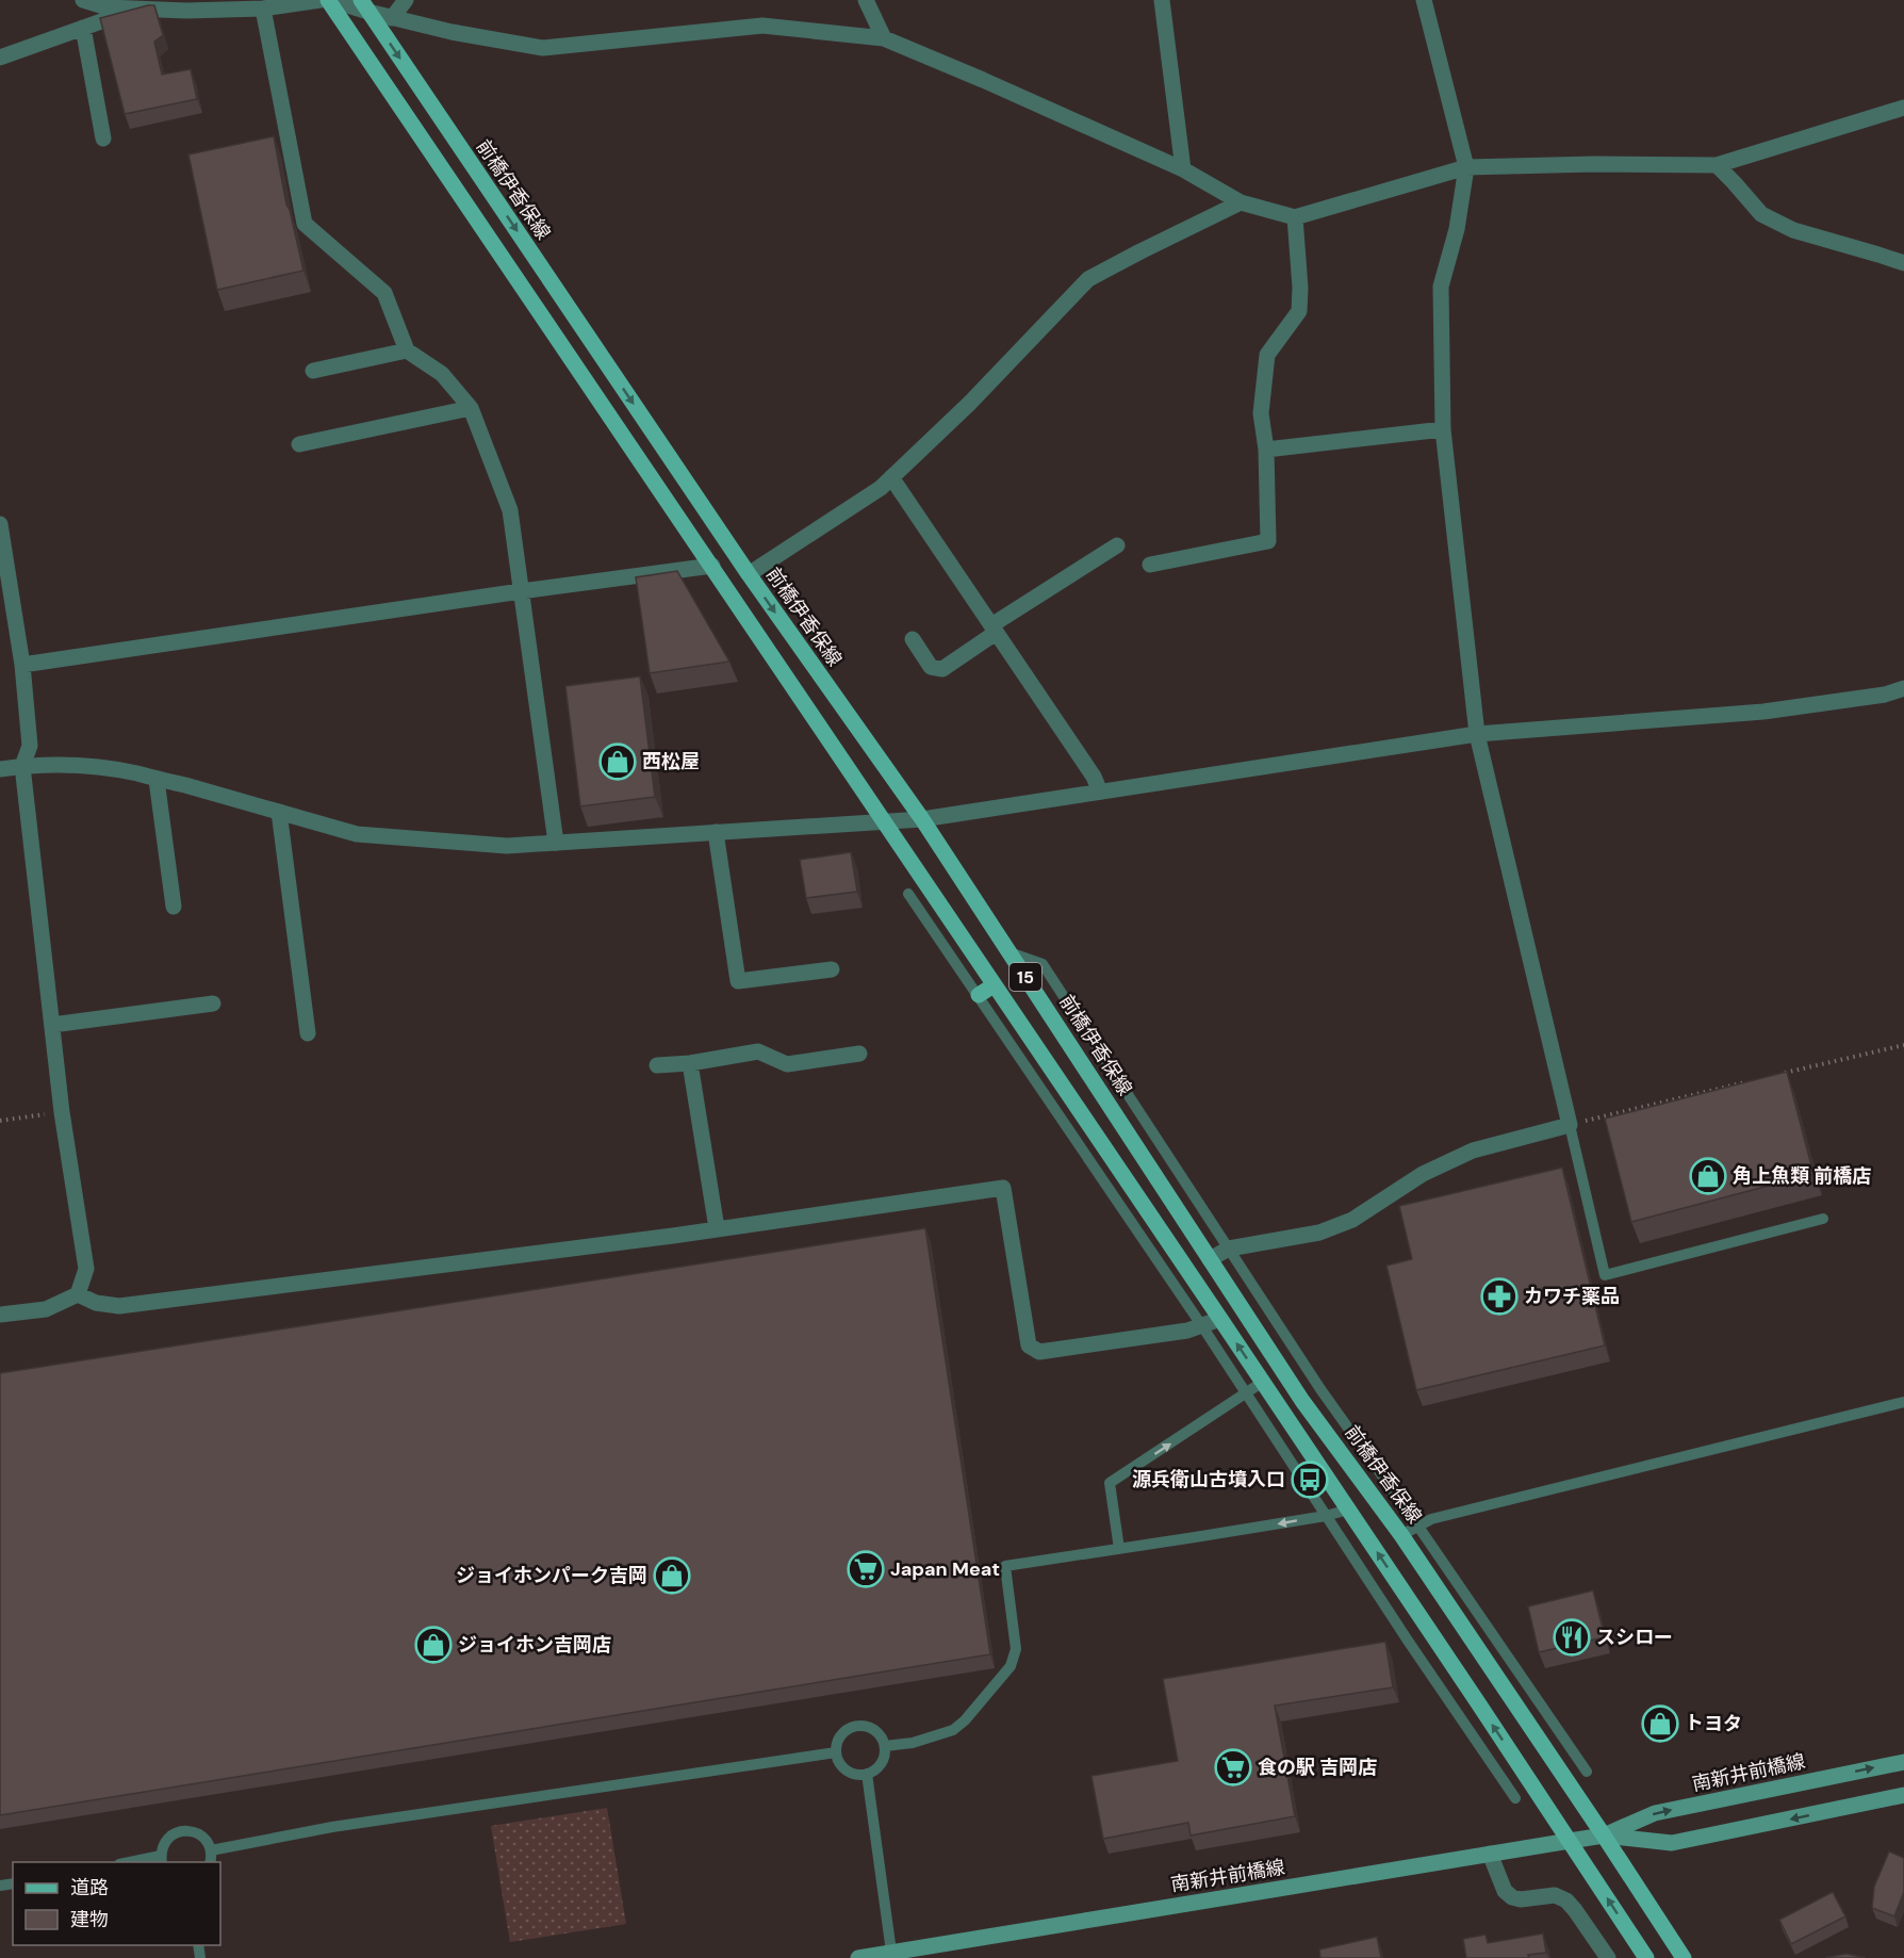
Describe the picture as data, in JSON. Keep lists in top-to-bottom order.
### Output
{
  "streets": {
    "main road": ["前橋伊香保線", "15", "南新井前橋線"]
  },
  "crossings": [
    ["前橋伊香保線", "南新井前橋線"],
    ["15", "南新井前橋線"]
  ],
  "places": {
    "shop": [
      "西松屋",
      "角上魚類 前橋店",
      "ジョイホンパーク吉岡",
      "ジョイホン吉岡店",
      "トヨタ"
    ],
    "pharmacy": ["カワチ薬品"],
    "bus stop": ["源兵衛山古墳入口"],
    "supermarket": ["Japan Meat", "食の駅 吉岡店"],
    "restaurant": ["スシロー"]
  },
  "legend": ["道路", "建物"]
}
